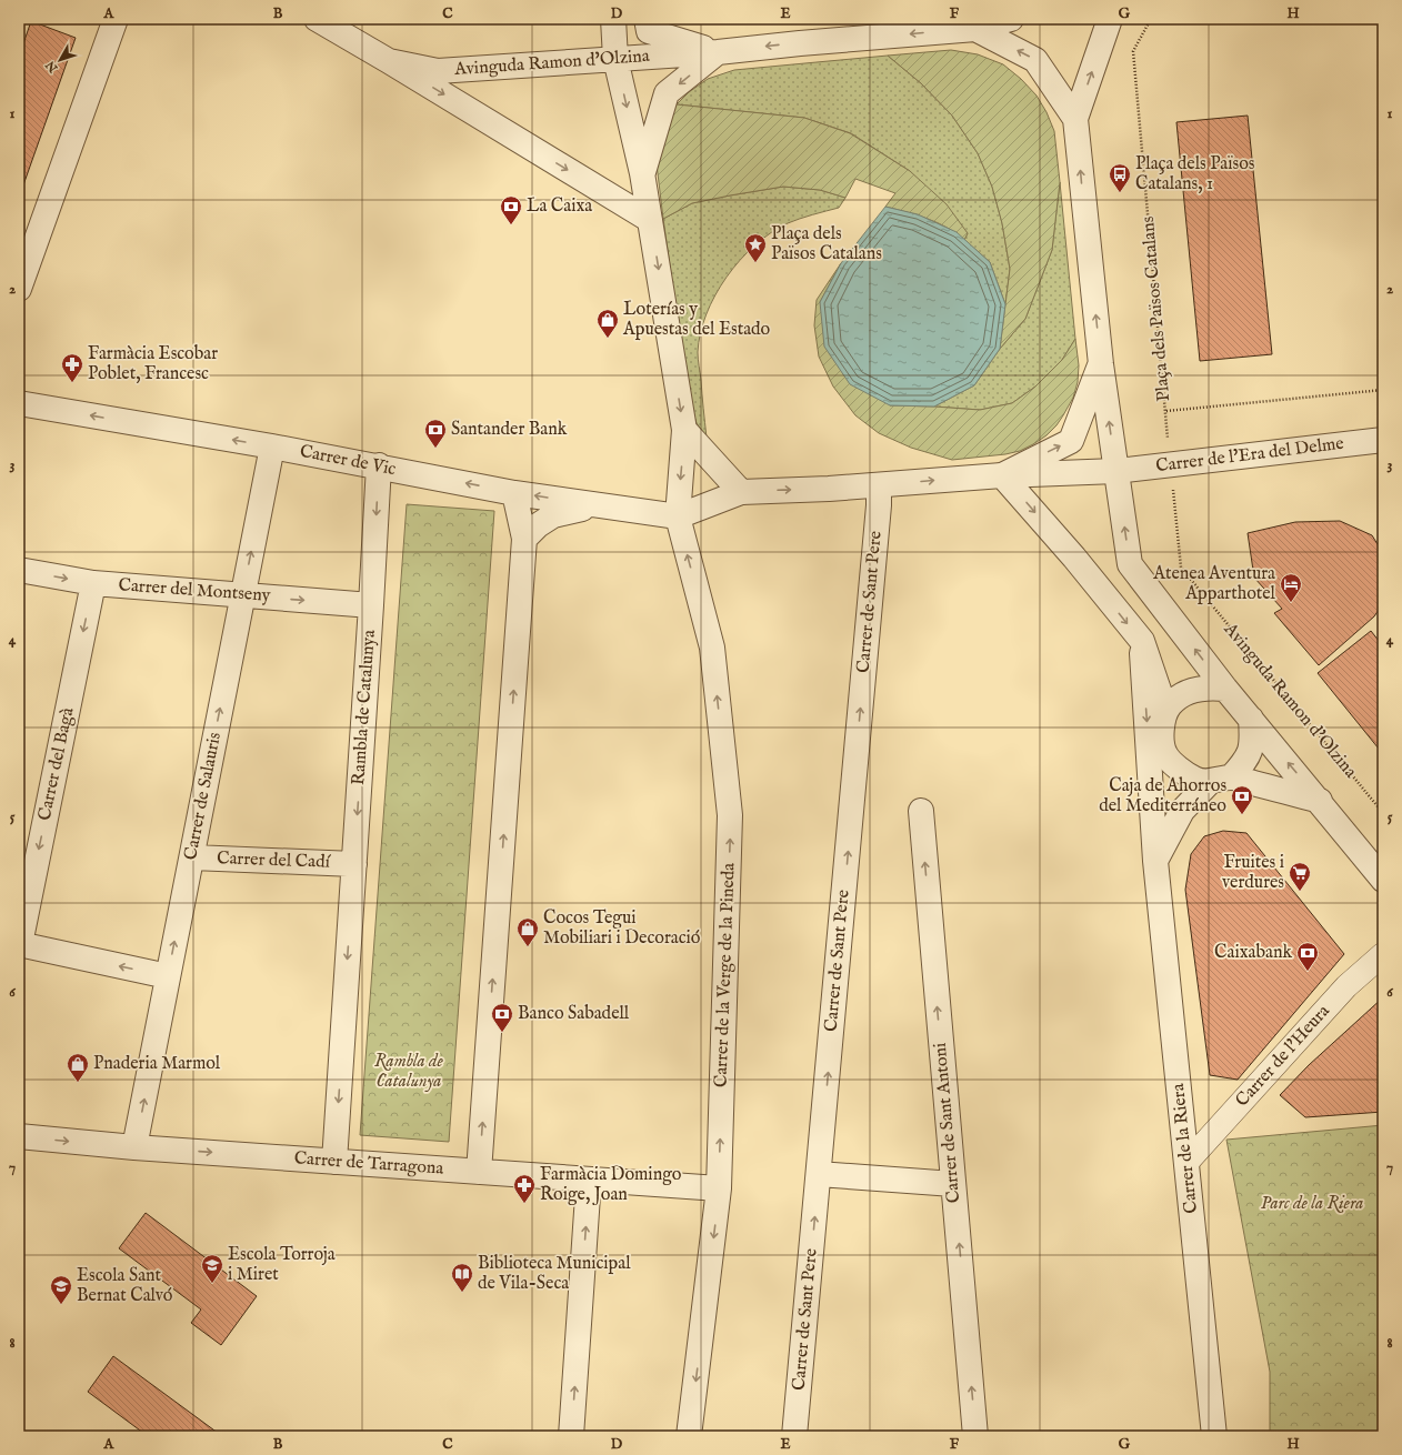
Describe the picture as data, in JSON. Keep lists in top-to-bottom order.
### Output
{
  "streets": {
    "street": [
      "Avinguda Ramon d'Olzina",
      "Carrer de l'Era del Delme",
      "Carrer de Vic",
      "Carrer del Montseny",
      "Carrer de Sant Pere",
      "Rambla de Catalunya",
      "Carrer del Bagà",
      "Carrer de Salauris",
      "Carrer del Cadí",
      "Carrer de la Verge de la Pineda",
      "Carrer de l'Heura",
      "Carrer de Sant Antoni",
      "Carrer de la Riera",
      "Carrer de Tarragona"
    ],
    "path": ["Plaça dels Països Catalans"]
  },
  "crossings": [
    ["Avinguda Ramon d'Olzina", "Plaça dels Països Catalans"],
    ["Plaça dels Països Catalans", "Carrer de l'Era del Delme"],
    ["Carrer de Vic", "Rambla de Catalunya"],
    ["Carrer de Vic", "Carrer de Salauris"],
    ["Carrer de Vic", "Carrer de la Verge de la Pineda"],
    ["Carrer del Montseny", "Rambla de Catalunya"],
    ["Carrer del Montseny", "Carrer del Bagà"],
    ["Carrer del Montseny", "Carrer de Salauris"],
    ["Rambla de Catalunya", "Carrer del Cadí"],
    ["Rambla de Catalunya", "Carrer de Tarragona"],
    ["Carrer de Salauris", "Carrer del Cadí"],
    ["Carrer de Salauris", "Carrer de Tarragona"],
    ["Carrer de la Verge de la Pineda", "Carrer de Tarragona"],
    ["Carrer de l'Heura", "Carrer de la Riera"]
  ],
  "one_way": [
    "Carrer de Vic",
    "Carrer del Montseny",
    "Carrer de Sant Pere",
    "Carrer del Bagà",
    "Carrer de Salauris",
    "Carrer de Sant Antoni"
  ],
  "parks": ["Rambla de Catalunya", "Parc de la Riera"],
  "places": {
    "bus stop": ["Plaça dels Països Catalans, 1"],
    "bank": [
      "La Caixa",
      "Santander Bank",
      "Caja de Ahorros del Mediterráneo",
      "Caixabank",
      "Banco Sabadell"
    ],
    "place": ["Plaça dels Països Catalans"],
    "shop": ["Loterías y Apuestas del Estado", "Cocos Tegui Mobiliari i Decoració", "Pnaderia Marmol"],
    "pharmacy": ["Farmàcia Escobar Poblet, Francesc", "Farmàcia Domingo Roige, Joan"],
    "hotel": ["Atenea Aventura Apparthotel"],
    "supermarket": ["Fruites i verdures"],
    "school or university": ["Escola Torroja i Miret", "Escola Sant Bernat Calvó"],
    "library": ["Biblioteca Municipal de Vila-Seca"]
  },
  "north": "bottom left",
  "grid": {
    "columns": [
      "A",
      "B",
      "C",
      "D",
      "E",
      "F",
      "G",
      "H"
    ],
    "rows": [
      "1",
      "2",
      "3",
      "4",
      "5",
      "6",
      "7",
      "8"
    ]
  }
}
